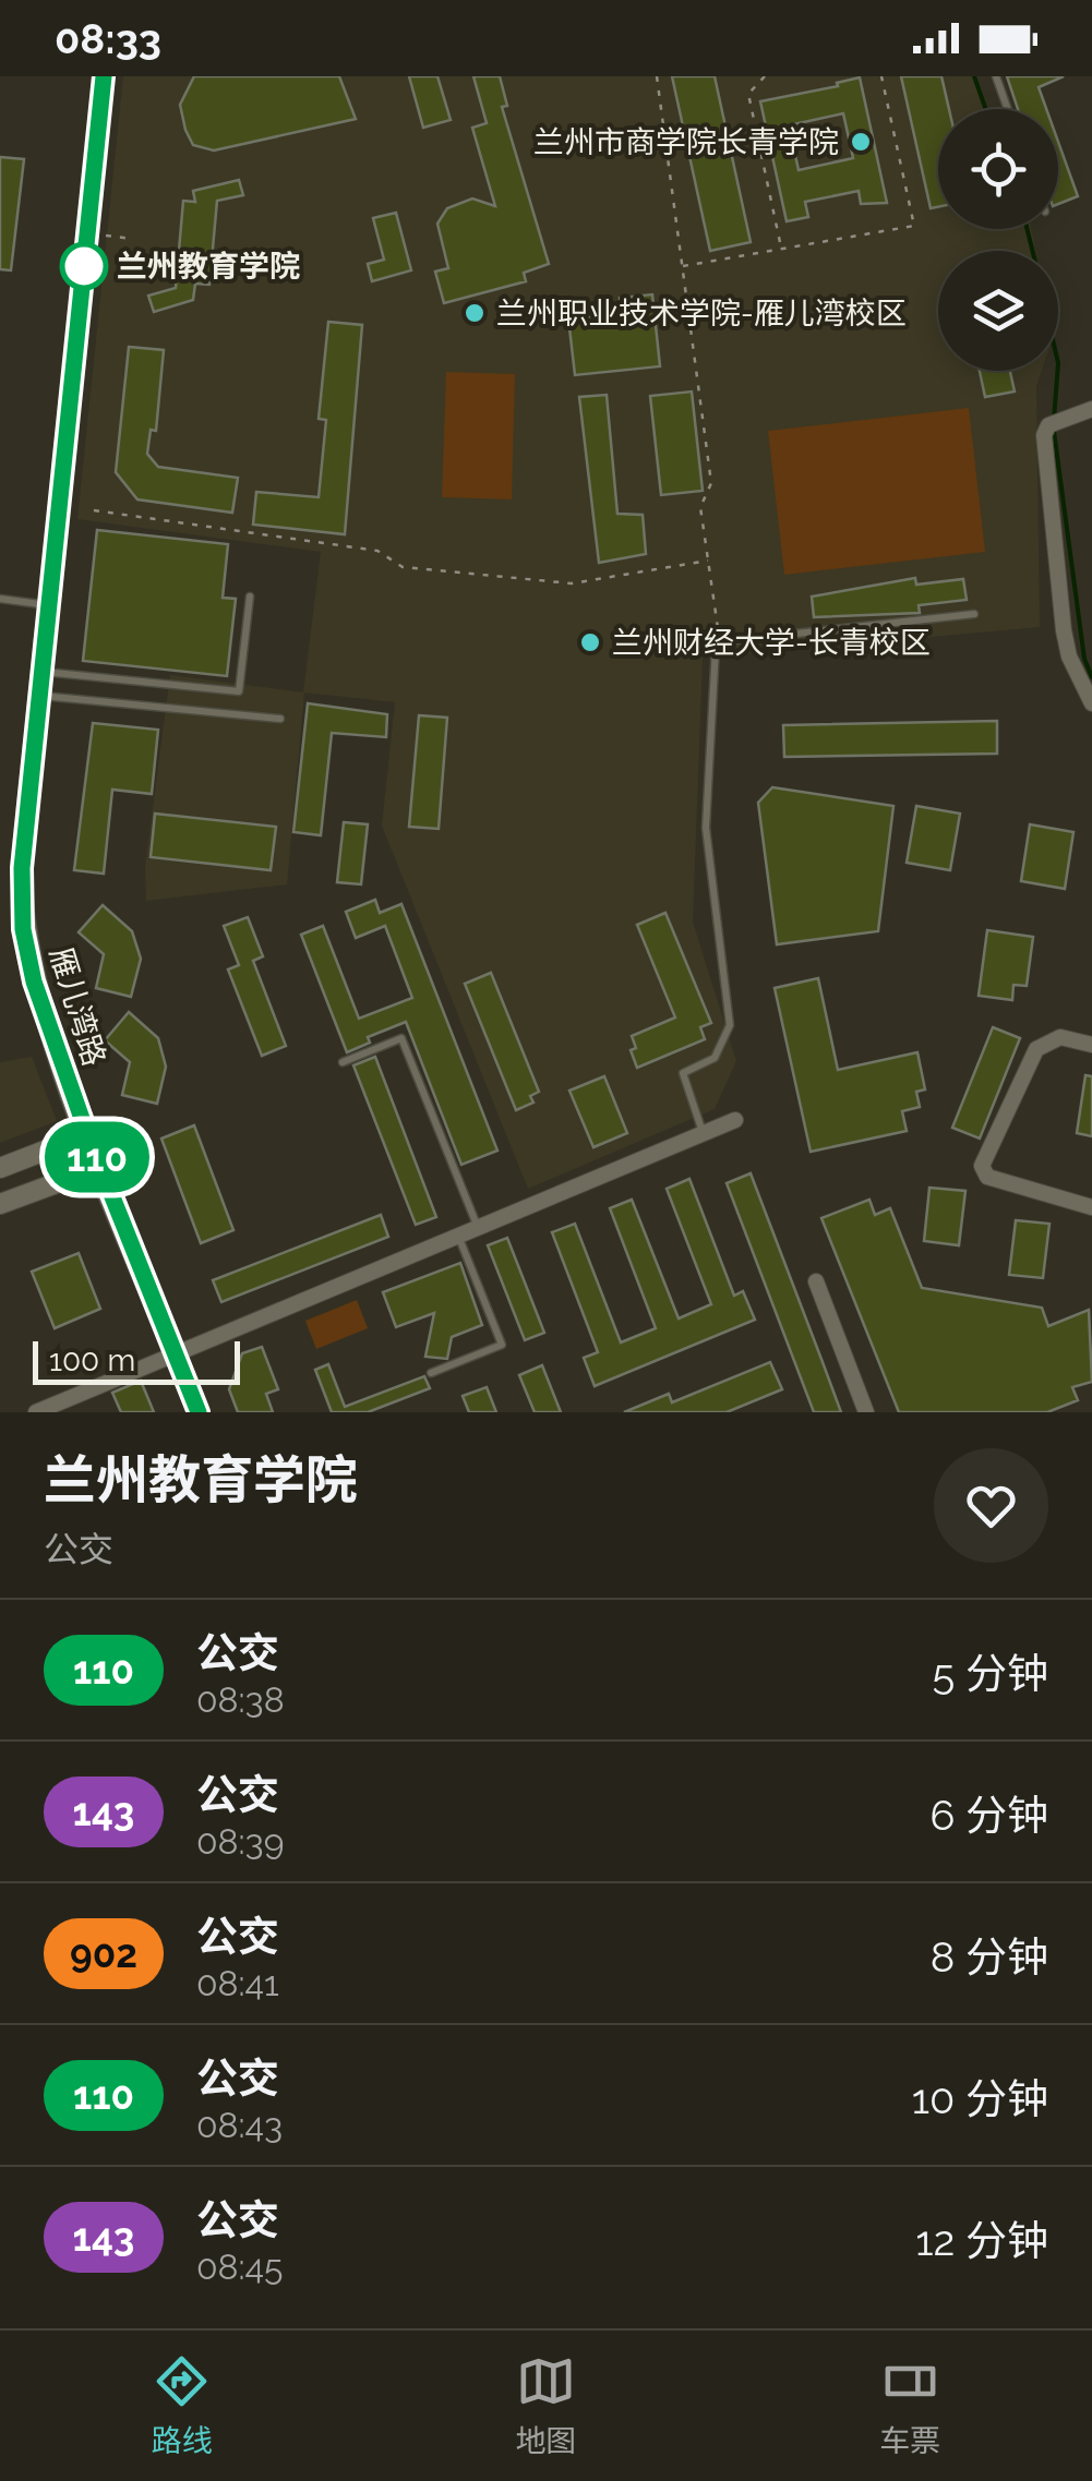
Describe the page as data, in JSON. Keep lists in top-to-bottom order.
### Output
{
  "streets": {
    "main road": ["雁儿湾路"]
  },
  "places": [
    "兰州市商学院长青学院",
    "兰州教育学院",
    "兰州职业技术学院-雁儿湾校区",
    "兰州财经大学-长青校区"
  ],
  "lines": ["bus line 110"],
  "scale_bar": "100 m",
  "page": {
    "status": "08:33",
    "on_map": "110",
    "scale": "100 m",
    "heading": ["兰州教育学院", "公交"],
    "list": [
      {
        "mark": "110",
        "name": "公交",
        "note": "08:38",
        "value": "5 分钟"
      },
      {
        "mark": "143",
        "name": "公交",
        "note": "08:39",
        "value": "6 分钟"
      },
      {
        "mark": "902",
        "name": "公交",
        "note": "08:41",
        "value": "8 分钟"
      },
      {
        "mark": "110",
        "name": "公交",
        "note": "08:43",
        "value": "10 分钟"
      },
      {
        "mark": "143",
        "name": "公交",
        "note": "08:45",
        "value": "12 分钟"
      }
    ],
    "tabs": ["路线", "地图", "车票"]
  }
}
